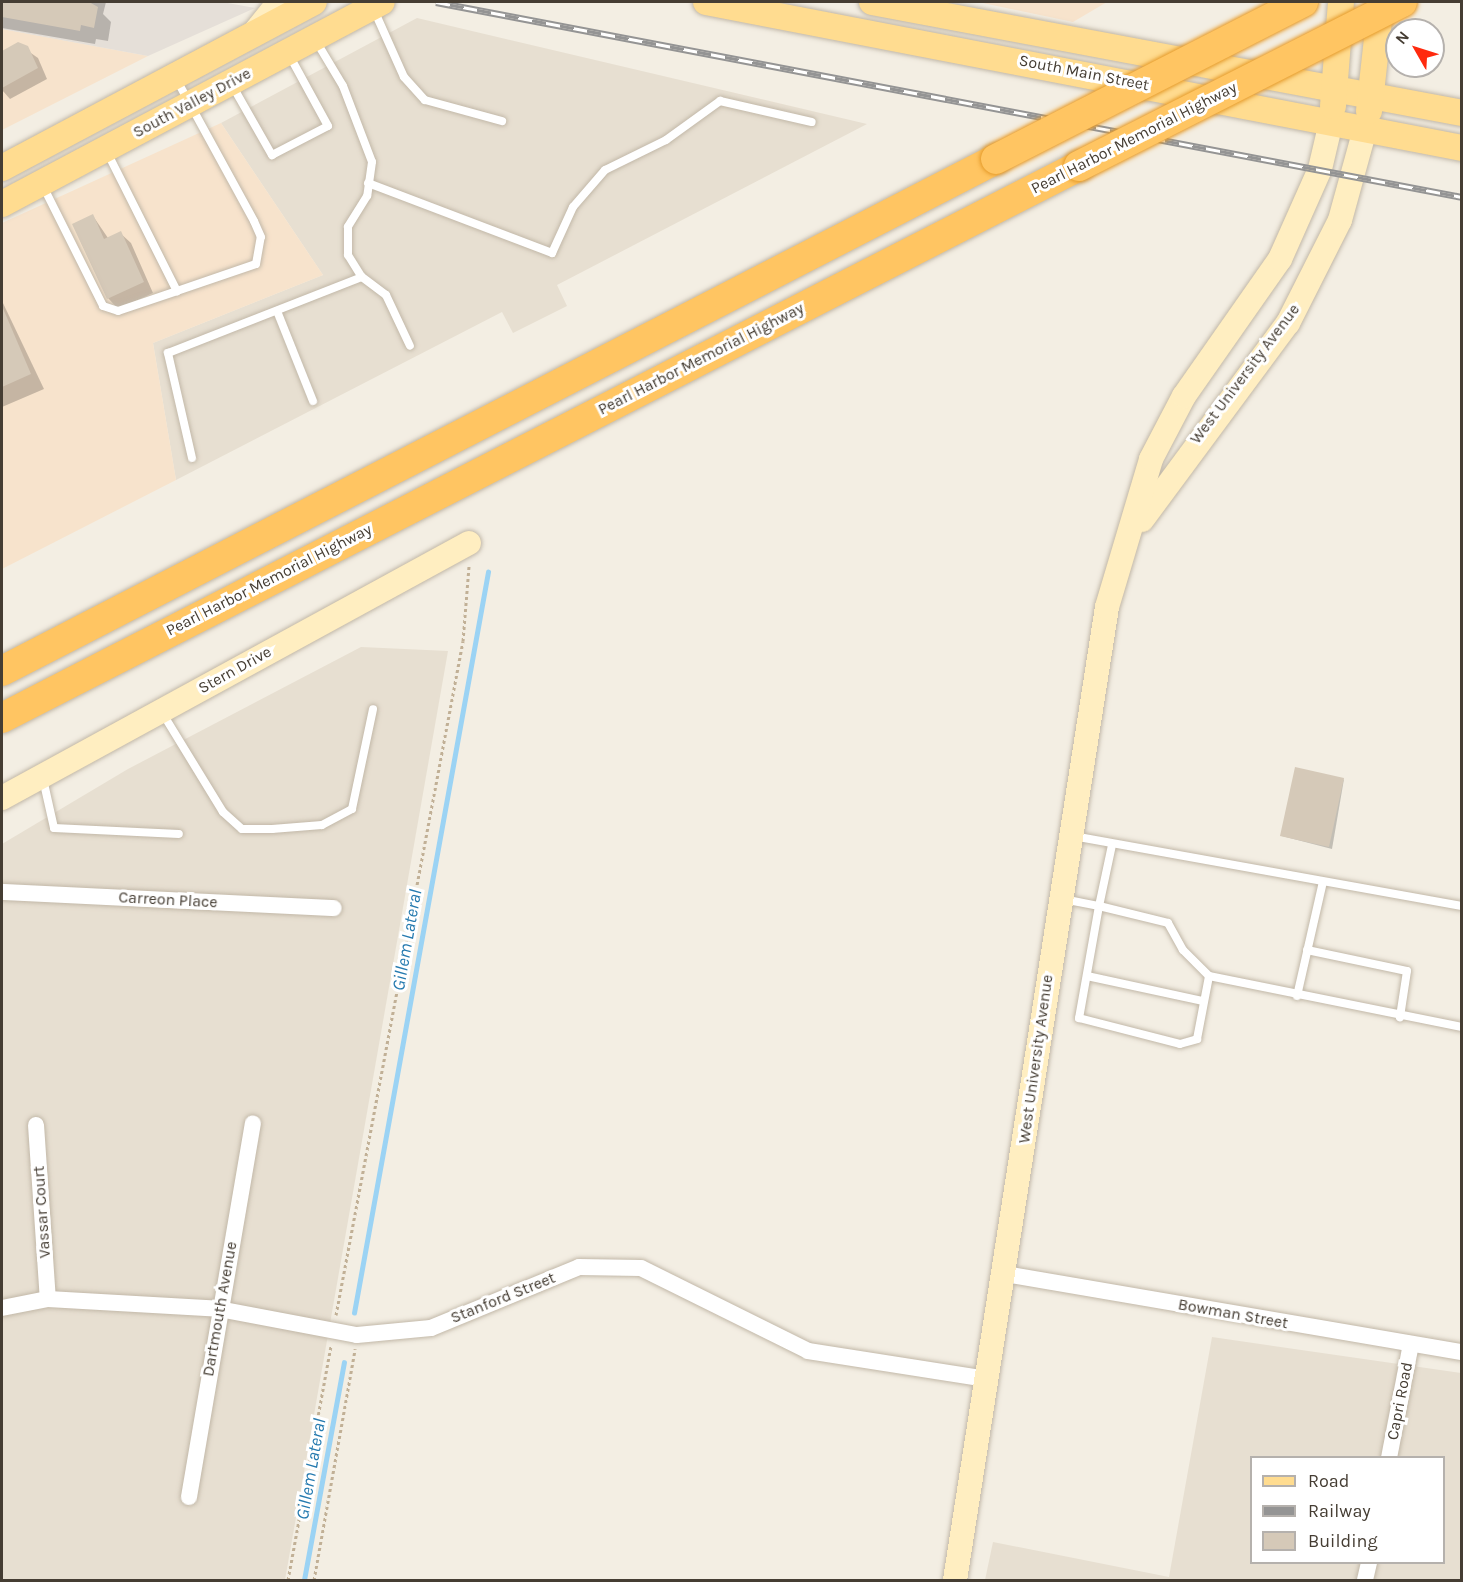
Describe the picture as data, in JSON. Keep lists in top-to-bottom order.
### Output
{
  "streets": {
    "highway": ["Pearl Harbor Memorial Highway"],
    "main road": ["South Main Street", "South Valley Drive", "West University Avenue"],
    "street": [
      "Stern Drive",
      "Carreon Place",
      "Vassar Court",
      "Stanford Street",
      "Dartmouth Avenue",
      "Bowman Street",
      "Capri Road"
    ]
  },
  "crossings": [
    ["South Main Street", "West University Avenue"],
    ["West University Avenue", "Stanford Street"],
    ["West University Avenue", "Bowman Street"],
    ["Vassar Court", "Stanford Street"],
    ["Stanford Street", "Dartmouth Avenue"],
    ["Bowman Street", "Capri Road"]
  ],
  "water": ["Gillem Lateral"],
  "legend": ["Road", "Railway", "Building"],
  "north": "top left"
}
